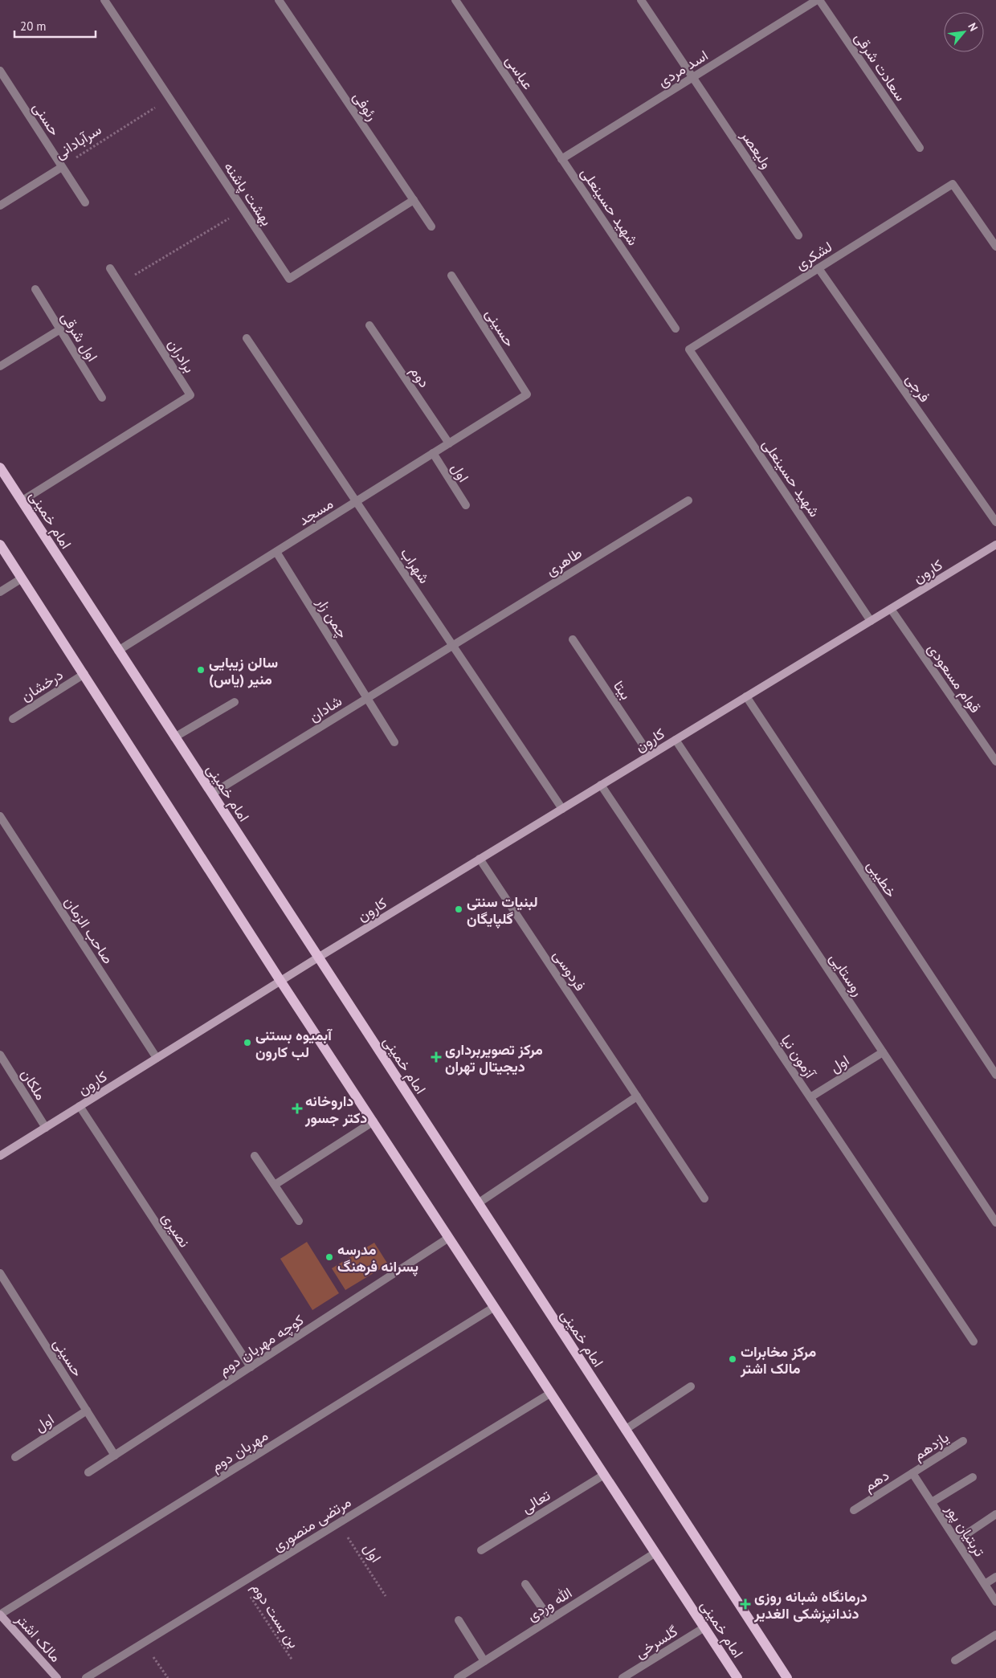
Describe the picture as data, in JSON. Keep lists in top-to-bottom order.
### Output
{
  "streets": {
    "main road": ["امام خمینی", "کارون", "مالک اشتر"],
    "street": [
      "سعادت شرقی",
      "اسد مردی",
      "عباسی",
      "رئوفی",
      "حسنی",
      "سرآبادانی",
      "ولیعصر",
      "بهشت پاشنه",
      "شهید حسینعلی",
      "لشکری",
      "حسینی",
      "اول شرقی",
      "برادران",
      "دوم",
      "فرجی",
      "اول",
      "مسجد",
      "طاهری",
      "شهراب",
      "چمن زار",
      "قوام مسعودی",
      "درخشان",
      "بیتا",
      "شادان",
      "خطیبی",
      "صاحب الزمان",
      "فردوسی",
      "روستایی",
      "آزمون نیا",
      "ملکان",
      "نصیری",
      "کوچه مهربان دوم",
      "یازدهم",
      "مهربان دوم",
      "دهم",
      "تعالی",
      "مرتضی منصوری",
      "تربتیان پور",
      "الله وردی",
      "گلسرخی"
    ],
    "path": ["بن بست دوم"]
  },
  "crossings": [
    ["سعادت شرقی", "اسد مردی"],
    ["اسد مردی", "عباسی"],
    ["اسد مردی", "ولیعصر"],
    ["اسد مردی", "شهید حسینعلی"],
    ["عباسی", "شهید حسینعلی"],
    ["رئوفی", "بهشت پاشنه"],
    ["حسنی", "سرآبادانی"],
    ["سرآبادانی", "بهشت پاشنه"],
    ["شهید حسینعلی", "لشکری"],
    ["شهید حسینعلی", "کارون"],
    ["لشکری", "فرجی"],
    ["حسینی", "اول"],
    ["حسینی", "مسجد"],
    ["حسینی", "کوچه مهربان دوم"],
    ["برادران", "امام خمینی"],
    ["دوم", "مسجد"],
    ["اول", "مسجد"],
    ["اول", "روستایی"],
    ["اول", "آزمون نیا"],
    ["اول", "مرتضی منصوری"],
    ["مسجد", "امام خمینی"],
    ["مسجد", "شهراب"],
    ["مسجد", "چمن زار"],
    ["امام خمینی", "کارون"],
    ["امام خمینی", "درخشان"],
    ["امام خمینی", "شادان"],
    ["امام خمینی", "کوچه مهربان دوم"],
    ["امام خمینی", "مهربان دوم"],
    ["امام خمینی", "تعالی"],
    ["امام خمینی", "مرتضی منصوری"],
    ["امام خمینی", "الله وردی"],
    ["امام خمینی", "گلسرخی"],
    ["طاهری", "شهراب"],
    ["طاهری", "شادان"],
    ["شهراب", "کارون"],
    ["شهراب", "شادان"],
    ["کارون", "قوام مسعودی"],
    ["کارون", "بیتا"],
    ["کارون", "خطیبی"],
    ["کارون", "صاحب الزمان"],
    ["کارون", "فردوسی"],
    ["کارون", "روستایی"],
    ["کارون", "آزمون نیا"],
    ["کارون", "ملکان"],
    ["کارون", "نصیری"],
    ["چمن زار", "شادان"],
    ["نصیری", "کوچه مهربان دوم"],
    ["یازدهم", "دهم"],
    ["یازدهم", "تربتیان پور"],
    ["مهربان دوم", "مالک اشتر"],
    ["دهم", "تربتیان پور"],
    ["مرتضی منصوری", "بن بست دوم"]
  ],
  "places": {
    "other": [
      "سالن زیبایی منیر (یاس)",
      "لبنیات سنتی گلپایگان",
      "آبمیوه بستنی لب کارون",
      "مدرسه پسرانه فرهنگ",
      "مرکز مخابرات مالک اشتر"
    ],
    "health": ["مرکز تصویربرداری دیجیتال تهران", "داروخانه دکتر جسور", "درمانگاه شبانه روزی دندانپزشکی الغدیر"]
  },
  "scale_bar": "20 m",
  "north": "top right"
}
